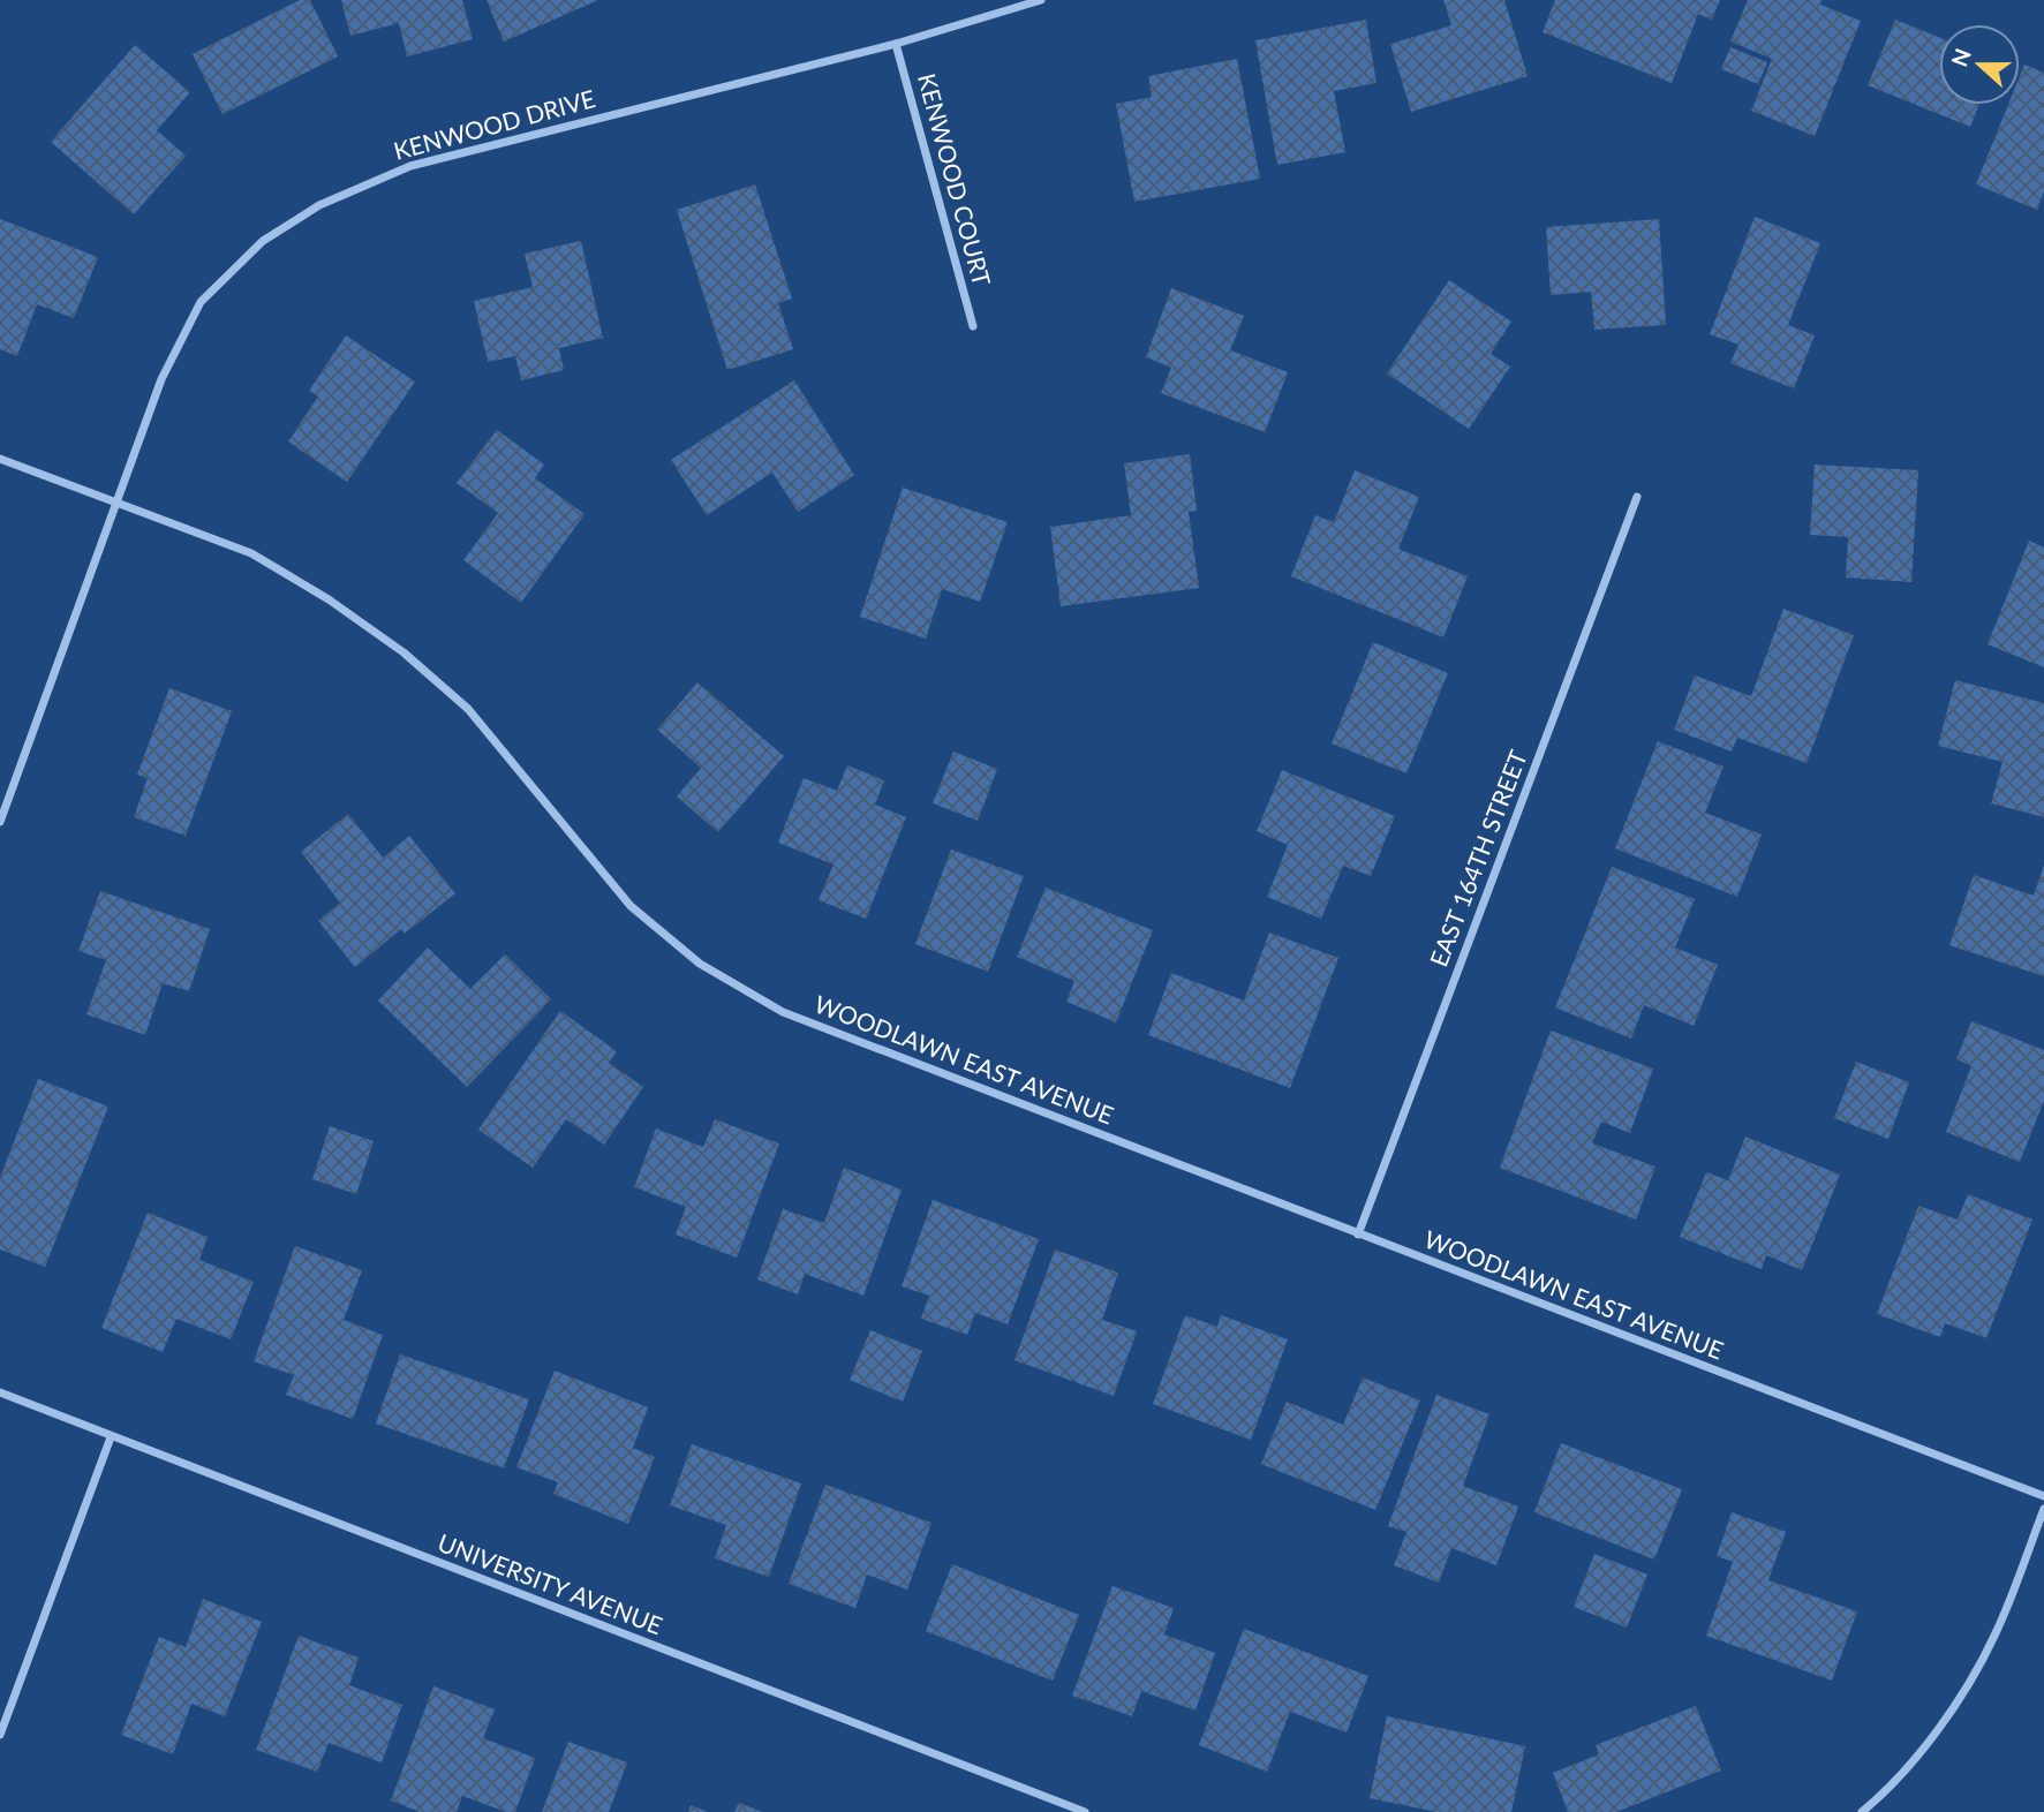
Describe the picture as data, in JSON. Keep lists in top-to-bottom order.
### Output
{
  "streets": {
    "street": [
      "KENWOOD DRIVE",
      "KENWOOD COURT",
      "EAST 164TH STREET",
      "WOODLAWN EAST AVENUE",
      "UNIVERSITY AVENUE"
    ]
  },
  "crossings": [
    ["KENWOOD DRIVE", "KENWOOD COURT"],
    ["KENWOOD DRIVE", "WOODLAWN EAST AVENUE"],
    ["EAST 164TH STREET", "WOODLAWN EAST AVENUE"]
  ],
  "north": "left"
}
